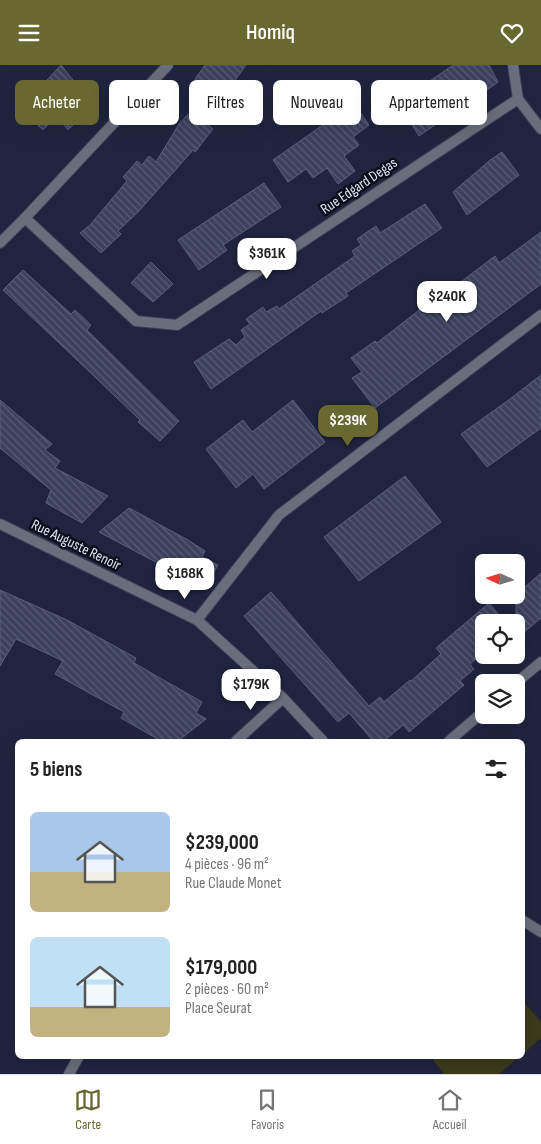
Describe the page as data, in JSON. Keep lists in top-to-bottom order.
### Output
{
  "streets": {
    "street": ["Rue Edgard Degas", "Rue Auguste Renoir"]
  },
  "north": "left",
  "page": {
    "header": "Homiq",
    "chip": [
      "Acheter",
      "Louer",
      "Filtres",
      "Nouveau",
      "Appartement"
    ],
    "price": [
      "$361K",
      "$240K",
      "$239K",
      "$168K",
      "$179K"
    ],
    "heading": "5 biens",
    "list": [
      {
        "name": "$239,000",
        "note": "4 pièces · 96 m² · Rue Claude Monet"
      },
      {
        "name": "$179,000",
        "note": "2 pièces · 60 m² · Place Seurat"
      }
    ],
    "tabs": ["Carte", "Favoris", "Accueil"]
  }
}
